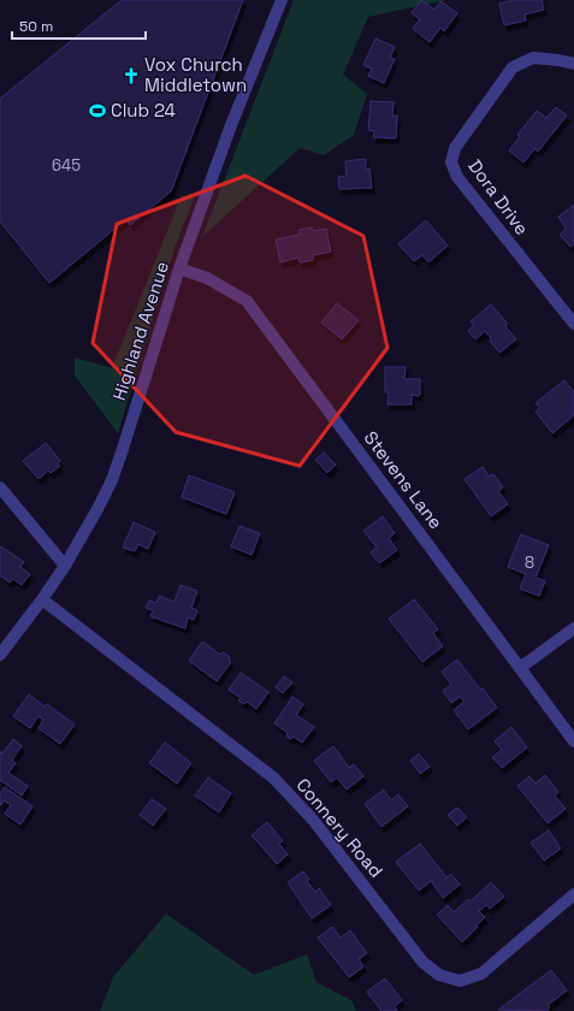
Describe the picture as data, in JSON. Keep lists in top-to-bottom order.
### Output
{
  "streets": {
    "street": [
      "Dora Drive",
      "Highland Avenue",
      "Stevens Lane",
      "Connery Road"
    ]
  },
  "crossings": [
    ["Highland Avenue", "Stevens Lane"],
    ["Highland Avenue", "Connery Road"]
  ],
  "places": {
    "church": ["Vox Church Middletown"],
    "sports": ["Club 24"]
  },
  "house_numbers": ["645", "8"],
  "scale_bar": "50 m"
}
